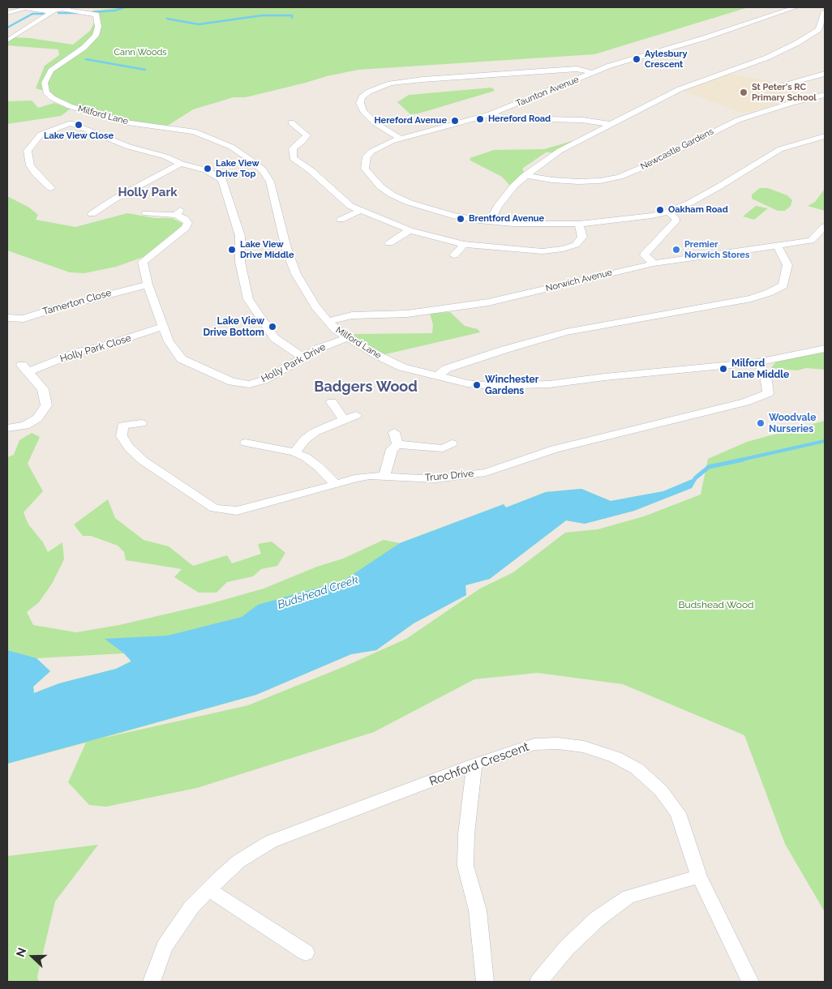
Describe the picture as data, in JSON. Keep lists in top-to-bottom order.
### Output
{
  "streets": {
    "street": [
      "Taunton Avenue",
      "Milford Lane",
      "Newcastle Gardens",
      "Norwich Avenue",
      "Tamerton Close",
      "Holly Park Close",
      "Holly Park Drive",
      "Truro Drive",
      "Rochford Crescent"
    ]
  },
  "crossings": [
    ["Milford Lane", "Norwich Avenue"],
    ["Milford Lane", "Holly Park Drive"],
    ["Milford Lane", "Truro Drive"],
    ["Tamerton Close", "Holly Park Drive"],
    ["Holly Park Close", "Holly Park Drive"]
  ],
  "districts": ["Holly Park", "Badgers Wood"],
  "water": ["Budshead Creek"],
  "parks": ["Cann Woods", "Budshead Wood"],
  "places": [
    "Aylesbury Crescent",
    "St Peter's RC Primary School",
    "Hereford Road",
    "Hereford Avenue",
    "Lake View Close",
    "Lake View Drive Top",
    "Oakham Road",
    "Brentford Avenue",
    "Lake View Drive Middle",
    "Premier Norwich Stores",
    "Lake View Drive Bottom",
    "Milford Lane Middle",
    "Winchester Gardens",
    "Woodvale Nurseries"
  ],
  "north": "left"
}
